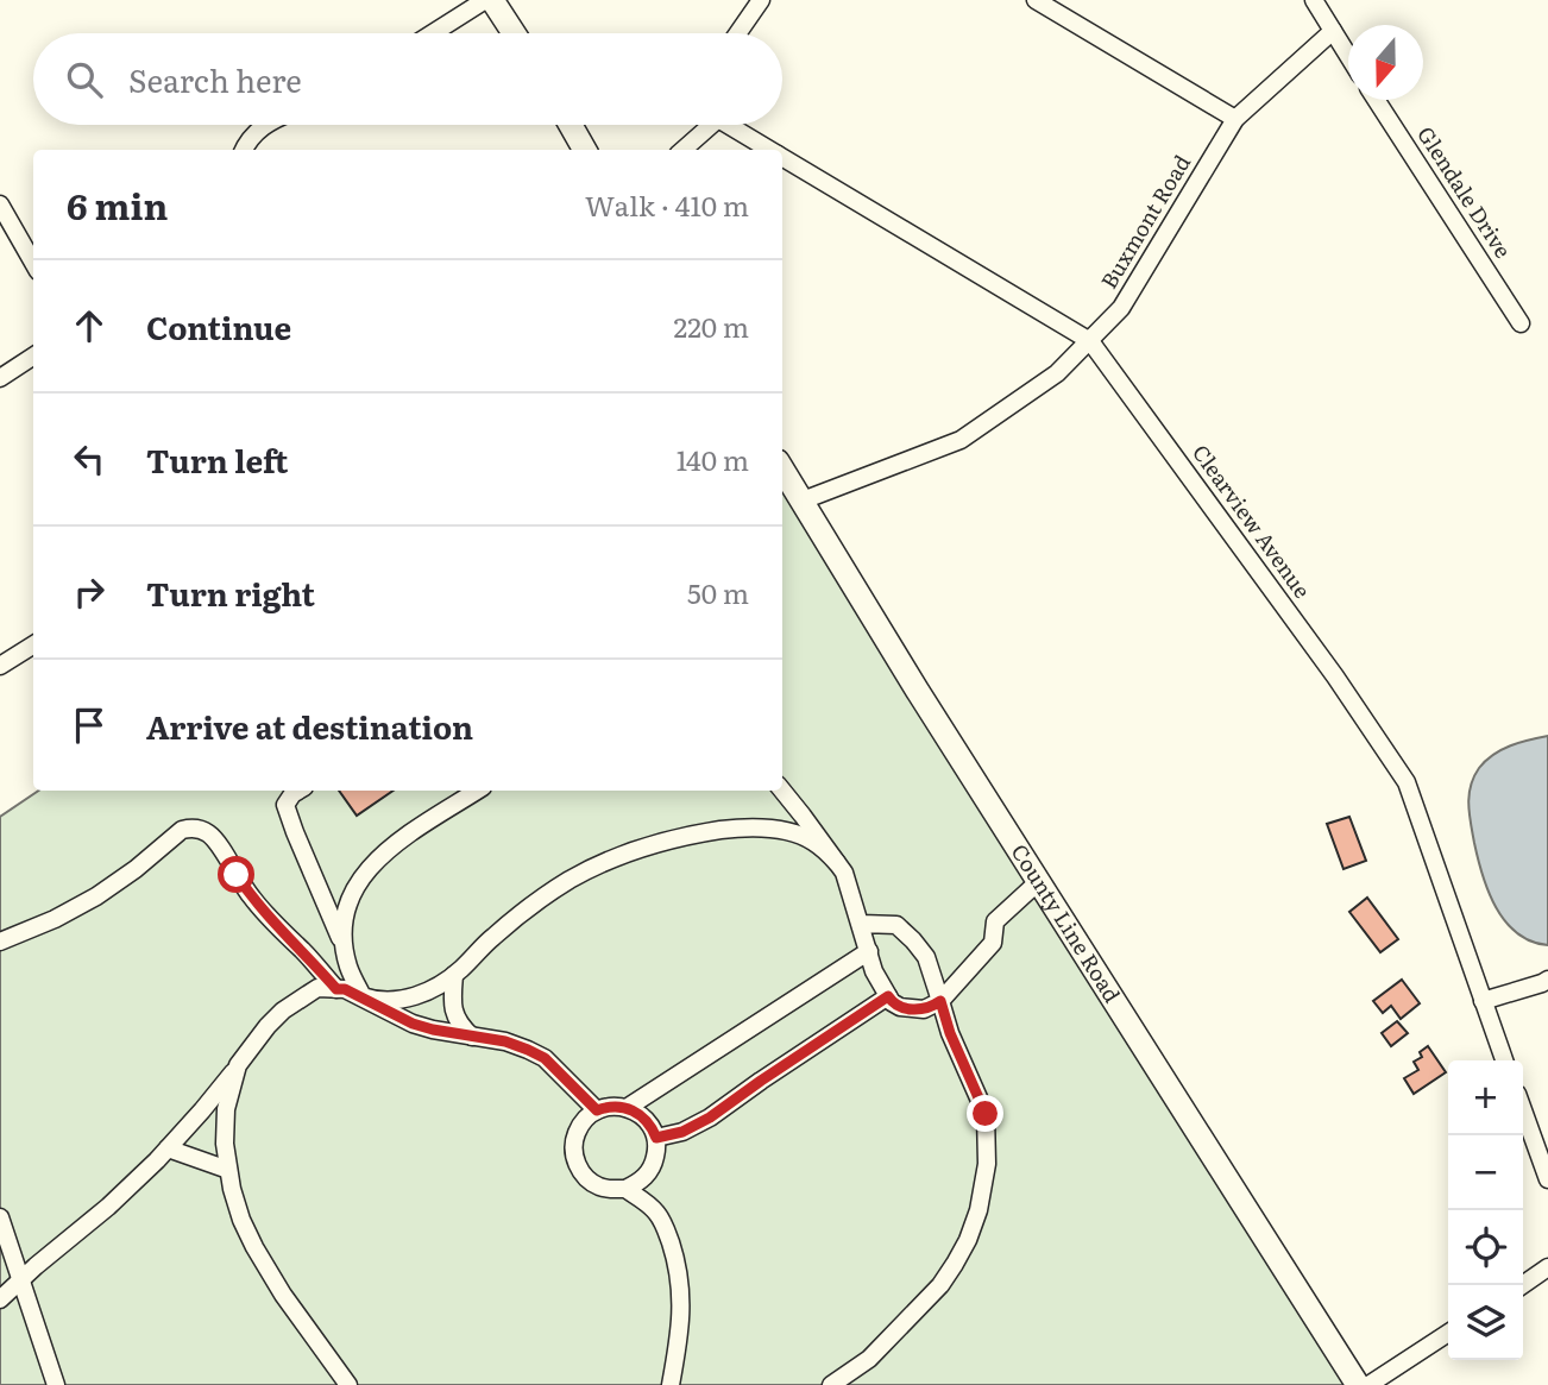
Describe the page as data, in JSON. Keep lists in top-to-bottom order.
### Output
{
  "streets": {
    "main road": ["County Line Road"],
    "street": ["Glendale Drive", "Buxmont Road", "Clearview Avenue"]
  },
  "crossings": [
    ["Buxmont Road", "Clearview Avenue"],
    ["Buxmont Road", "County Line Road"]
  ],
  "north": "bottom",
  "page": {
    "search": "Search here",
    "heading": ["6 min", "Walk · 410 m"],
    "list": [
      ["Continue", "220 m"],
      ["Turn left", "140 m"],
      ["Turn right", "50 m"],
      "Arrive at destination"
    ],
    "map_buttons": ["+", "−"]
  }
}
